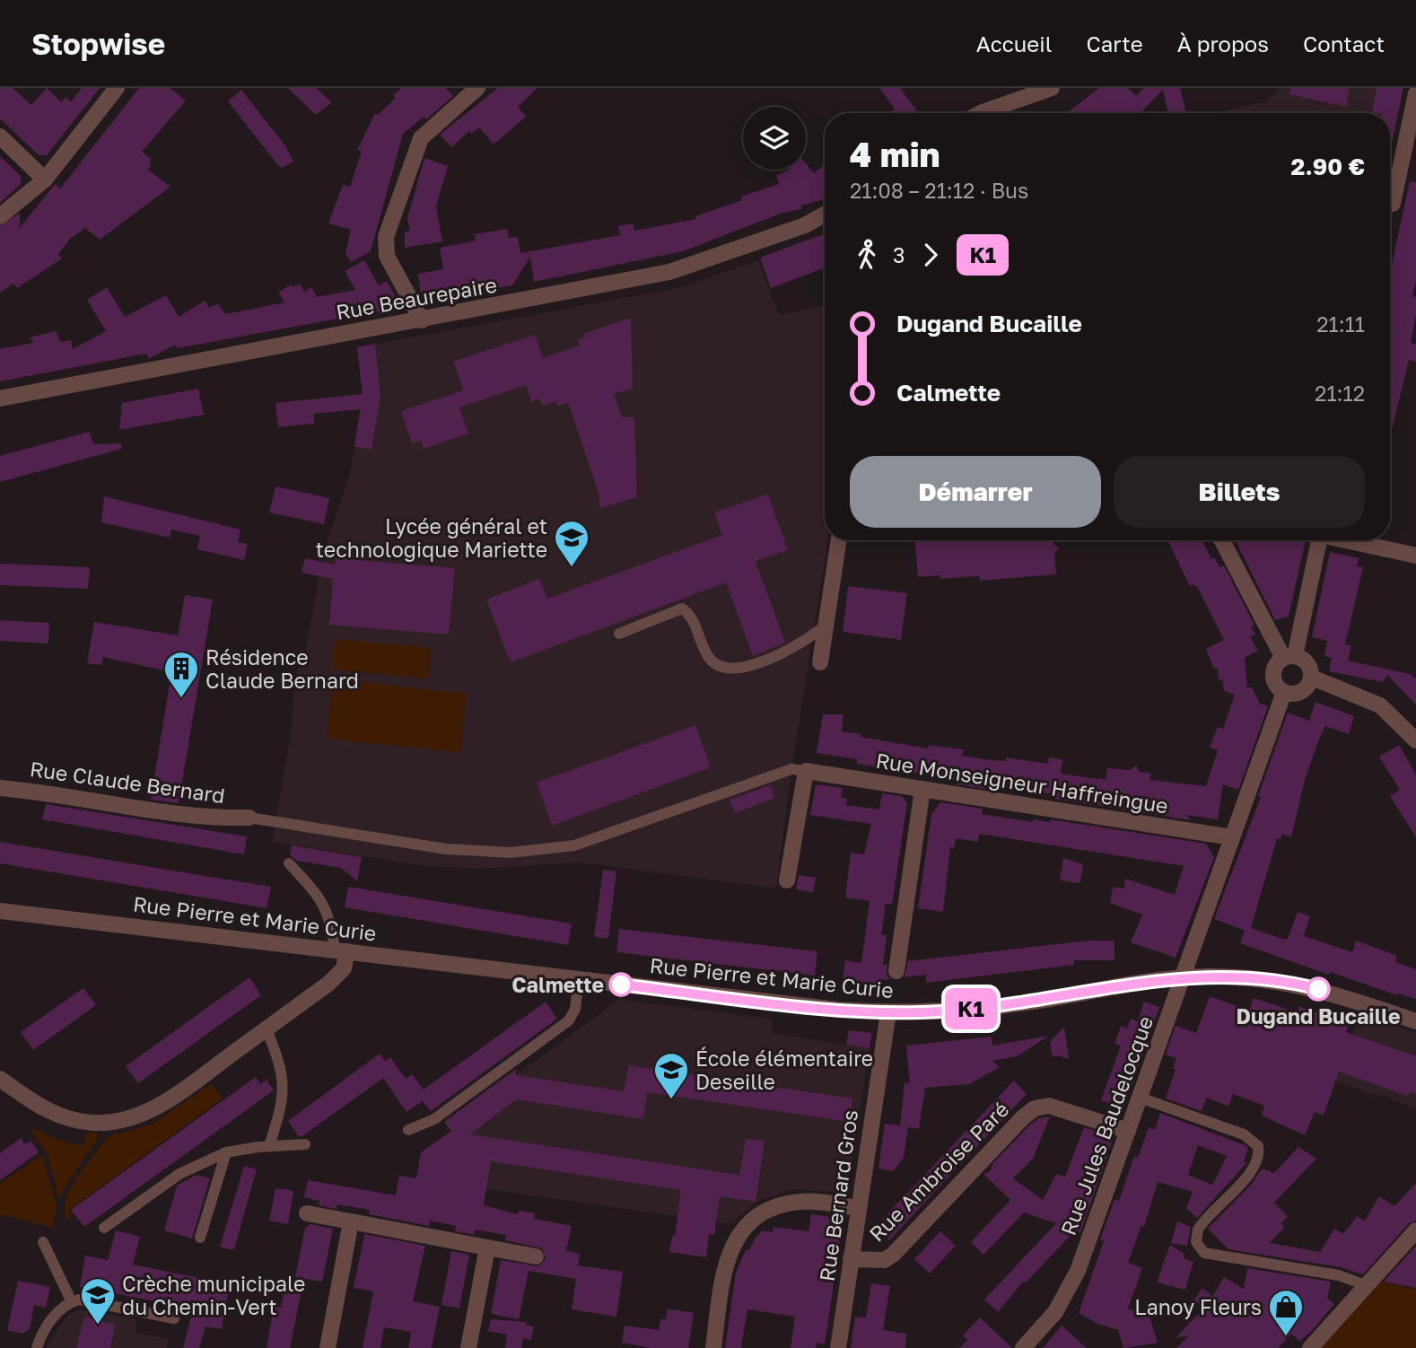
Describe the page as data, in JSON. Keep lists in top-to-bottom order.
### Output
{
  "streets": {
    "street": [
      "Rue Beaurepaire",
      "Rue Claude Bernard",
      "Rue Monseigneur Haffreingue",
      "Rue Pierre et Marie Curie",
      "Rue Jules Baudelocque",
      "Rue Ambroise Paré",
      "Rue Bernard Gros"
    ]
  },
  "crossings": [
    ["Rue Monseigneur Haffreingue", "Rue Jules Baudelocque"],
    ["Rue Pierre et Marie Curie", "Rue Jules Baudelocque"],
    ["Rue Pierre et Marie Curie", "Rue Bernard Gros"],
    ["Rue Jules Baudelocque", "Rue Ambroise Paré"],
    ["Rue Ambroise Paré", "Rue Bernard Gros"]
  ],
  "places": {
    "school or university": ["Lycée général et technologique Mariette", "École élémentaire Deseille", "Crèche municipale du Chemin-Vert"],
    "building": ["Résidence Claude Bernard"],
    "other": ["Calmette", "Dugand Bucaille"],
    "shop": ["Lanoy Fleurs"]
  },
  "lines": ["bus line K1"],
  "page": {
    "header": "Stopwise",
    "nav": [
      "Accueil",
      "Carte",
      "À propos",
      "Contact"
    ],
    "on_map": "K1",
    "heading": ["4 min", "21:08 – 21:12 · Bus", "2.90 €"],
    "legs": ["3", "K1"],
    "list": [
      {
        "name": "Dugand Bucaille",
        "value": "21:11"
      },
      {
        "name": "Calmette",
        "value": "21:12"
      }
    ],
    "buttons": ["Démarrer", "Billets"]
  }
}
